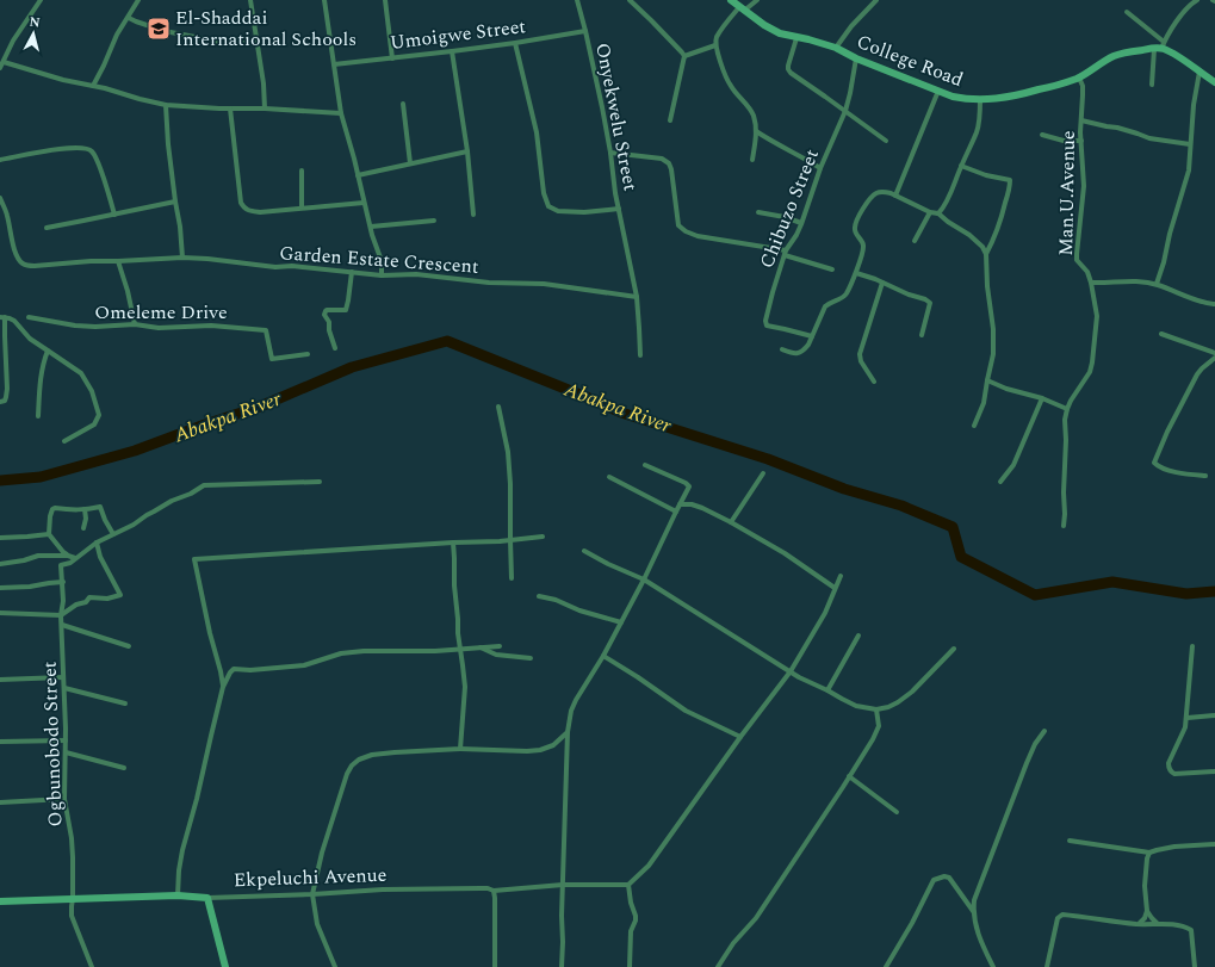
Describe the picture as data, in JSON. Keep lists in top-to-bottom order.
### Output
{
  "streets": {
    "main road": ["College Road", "Ekpeluchi Avenue"],
    "street": [
      "Umoigwe Street",
      "Onyekwelu Street",
      "Man.U.Avenue",
      "Chibuzo Street",
      "Garden Estate Crescent",
      "Omeleme Drive",
      "Ogbunobodo Street"
    ]
  },
  "crossings": [
    ["Umoigwe Street", "Onyekwelu Street"],
    ["College Road", "Man.U.Avenue"],
    ["College Road", "Chibuzo Street"],
    ["Onyekwelu Street", "Garden Estate Crescent"],
    ["Ogbunobodo Street", "Ekpeluchi Avenue"]
  ],
  "water": ["Abakpa River"],
  "places": {
    "school or university": ["El-Shaddai International Schools"]
  },
  "north": "top"
}
